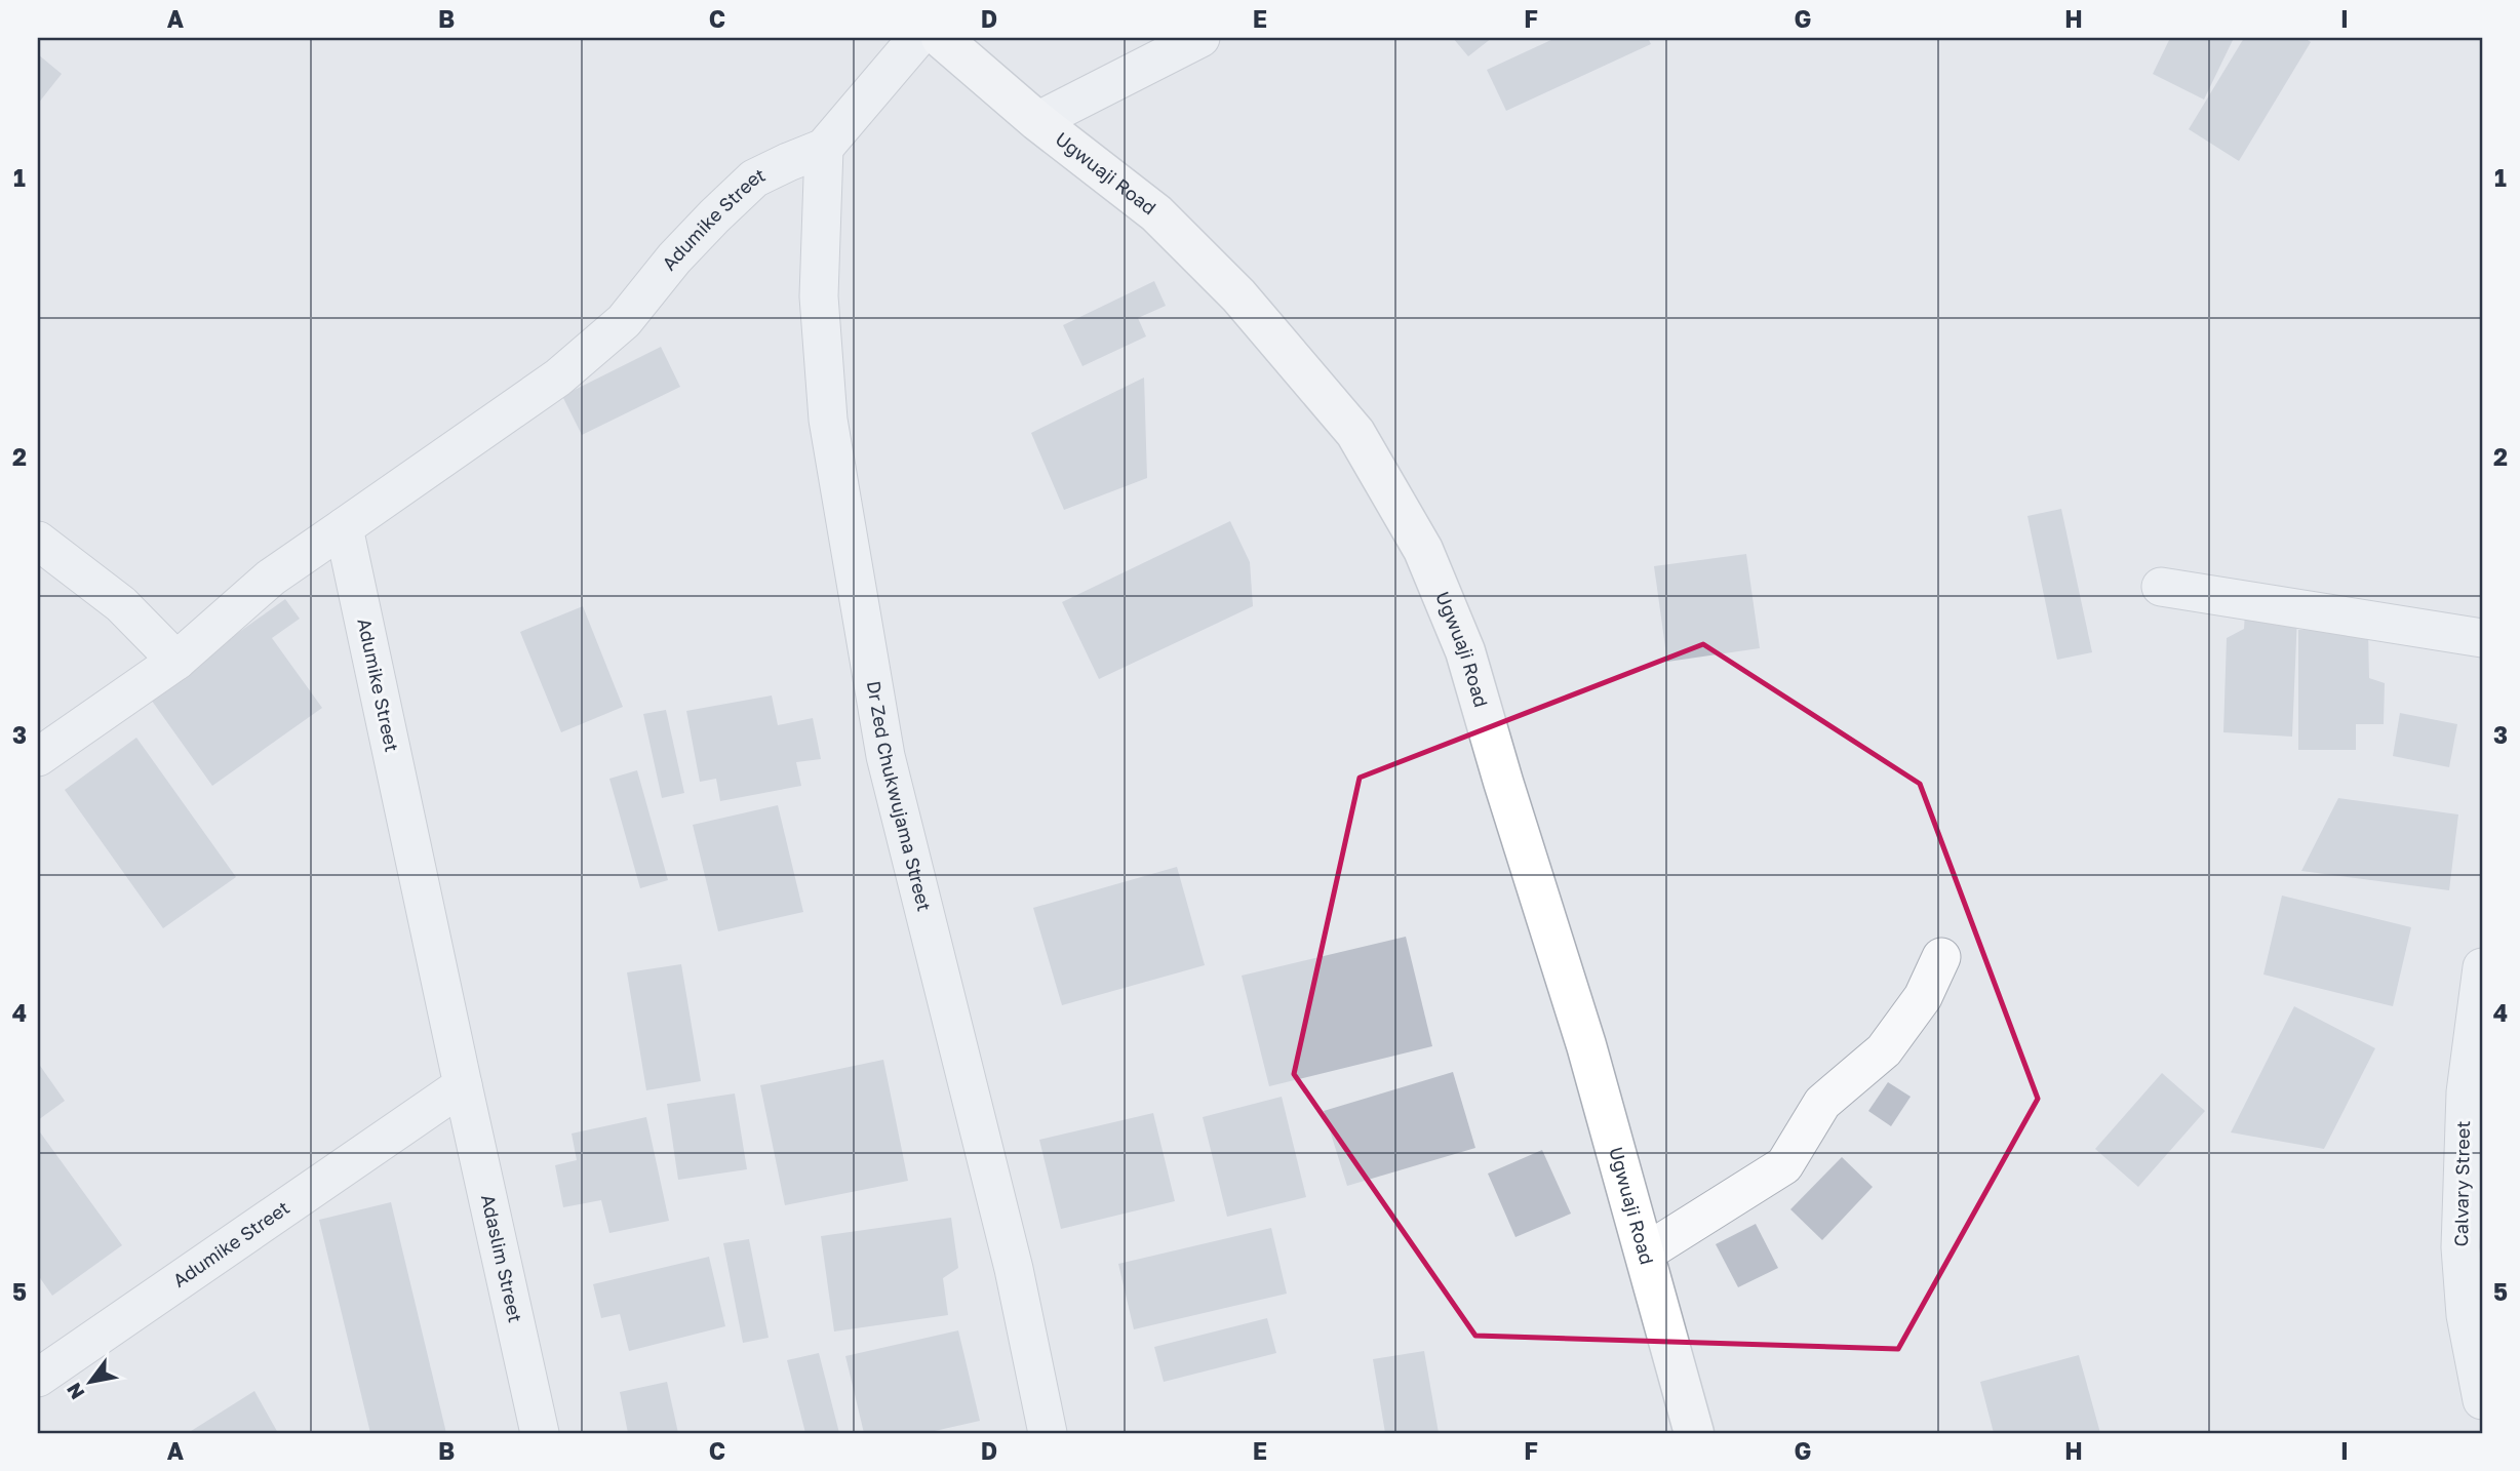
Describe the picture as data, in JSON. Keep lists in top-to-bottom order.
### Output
{
  "streets": {
    "main road": ["Ugwuaji Road"],
    "street": [
      "Adumike Street",
      "Dr Zed Chukwujama Street",
      "Calvary Street",
      "Adaslim Street"
    ]
  },
  "crossings": [
    ["Adumike Street", "Dr Zed Chukwujama Street"],
    ["Adumike Street", "Adaslim Street"]
  ],
  "north": "bottom left",
  "grid": {
    "columns": [
      "A",
      "B",
      "C",
      "D",
      "E",
      "F",
      "G",
      "H",
      "I"
    ],
    "rows": [
      "1",
      "2",
      "3",
      "4",
      "5"
    ]
  }
}
